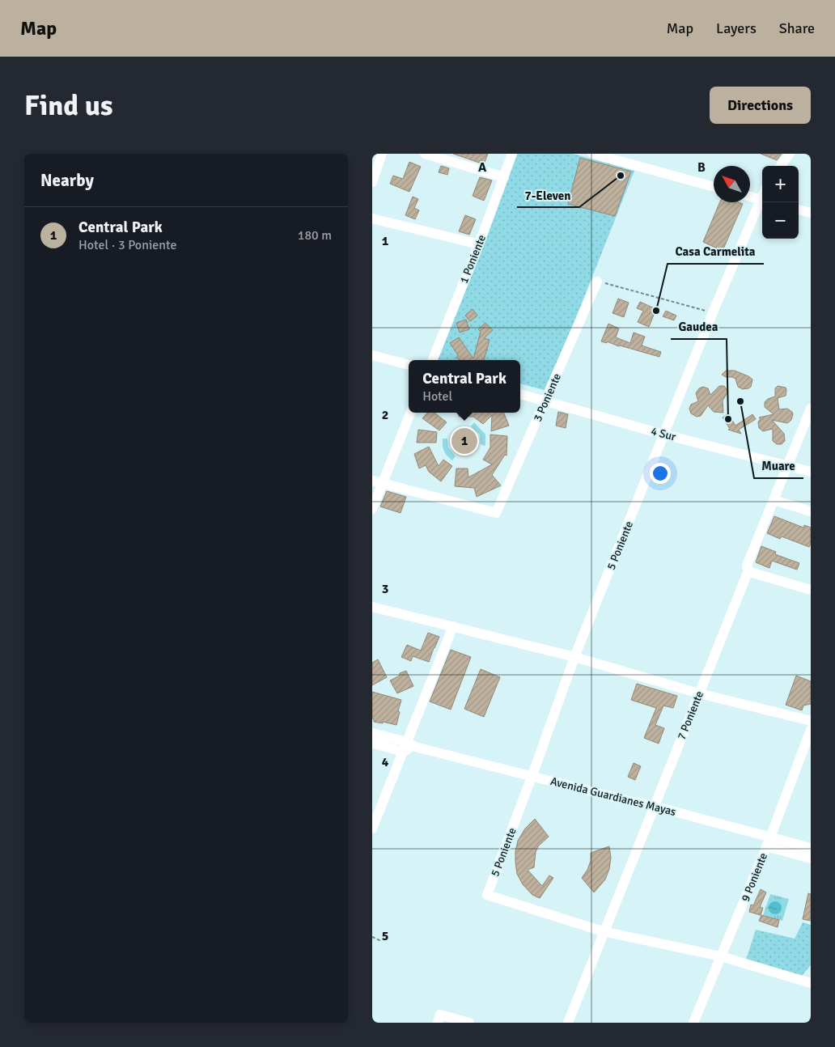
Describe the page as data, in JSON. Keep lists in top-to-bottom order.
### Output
{
  "streets": {
    "street": [
      "1 Poniente",
      "3 Poniente",
      "4 Sur",
      "5 Poniente",
      "7 Poniente",
      "Avenida Guardianes Mayas",
      "9 Poniente"
    ]
  },
  "crossings": [
    ["3 Poniente", "4 Sur"],
    ["4 Sur", "5 Poniente"],
    ["4 Sur", "7 Poniente"],
    ["5 Poniente", "7 Poniente"],
    ["5 Poniente", "Avenida Guardianes Mayas"],
    ["7 Poniente", "Avenida Guardianes Mayas"],
    ["Avenida Guardianes Mayas", "9 Poniente"]
  ],
  "places": [
    "7-Eleven",
    "Casa Carmelita",
    "Muare",
    "Gaudea"
  ],
  "north": "top left",
  "page": {
    "header": "Map",
    "nav": ["Map", "Layers", "Share"],
    "buttons": "Directions",
    "title": "Find us",
    "heading": "Nearby",
    "map_buttons": ["+", "−"],
    "list": [
      {
        "mark": "1",
        "name": "Central Park",
        "note": "Hotel · 3 Poniente",
        "value": "180 m"
      }
    ],
    "popup": ["Central Park", "Hotel"],
    "pins": "1"
  },
  "grid": {
    "columns": ["A", "B"],
    "rows": [
      "1",
      "2",
      "3",
      "4",
      "5"
    ]
  }
}
